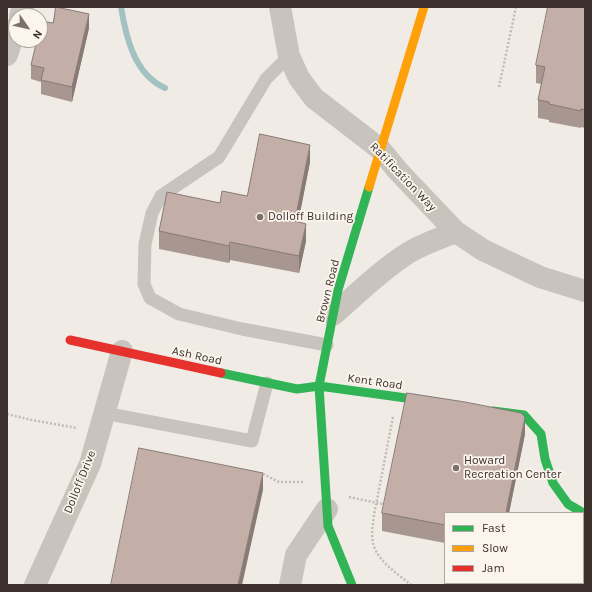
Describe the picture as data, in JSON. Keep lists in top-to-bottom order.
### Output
{
  "streets": {
    "street": [
      "Ratification Way",
      "Brown Road",
      "Ash Road",
      "Kent Road",
      "Dolloff Drive"
    ]
  },
  "crossings": [
    ["Ratification Way", "Brown Road"],
    ["Brown Road", "Ash Road"],
    ["Brown Road", "Kent Road"],
    ["Ash Road", "Kent Road"],
    ["Ash Road", "Dolloff Drive"]
  ],
  "places": ["Dolloff Building", "Howard Recreation Center"],
  "legend": ["Fast", "Slow", "Jam"],
  "north": "bottom right"
}
